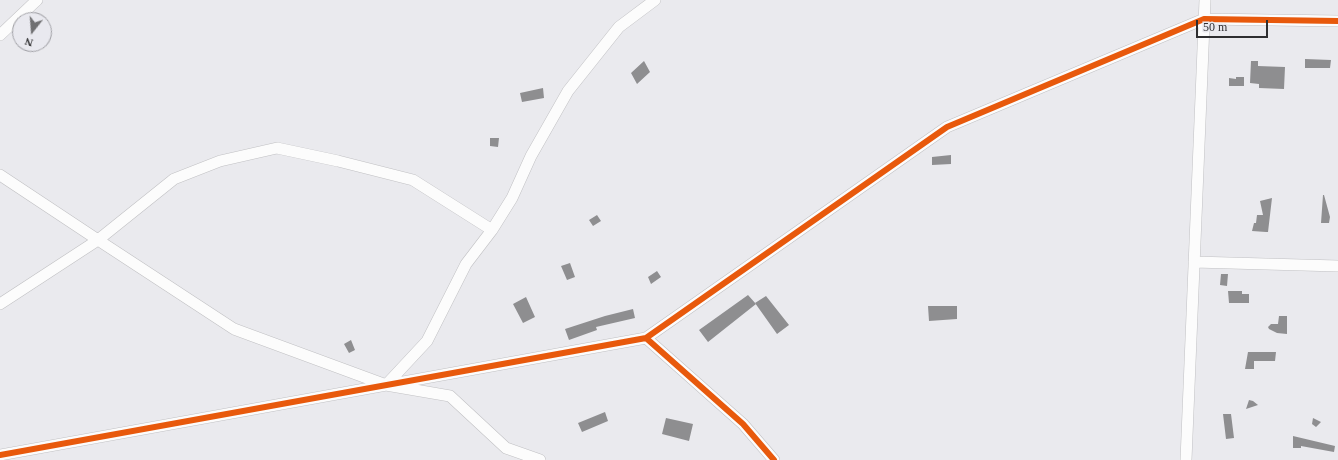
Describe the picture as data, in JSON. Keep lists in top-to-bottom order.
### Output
{
  "scale_bar": "50 m",
  "north": "bottom"
}
